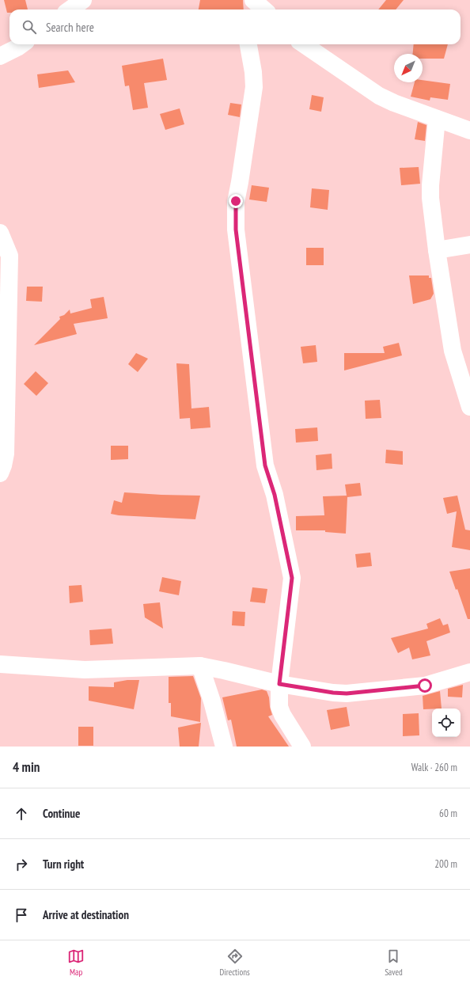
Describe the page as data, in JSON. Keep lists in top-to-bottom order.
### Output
{
  "north": "bottom left",
  "page": {
    "search": "Search here",
    "heading": ["4 min", "Walk · 260 m"],
    "list": [
      ["Continue", "60 m"],
      ["Turn right", "200 m"],
      "Arrive at destination"
    ],
    "nav": ["Map", "Directions", "Saved"]
  }
}
